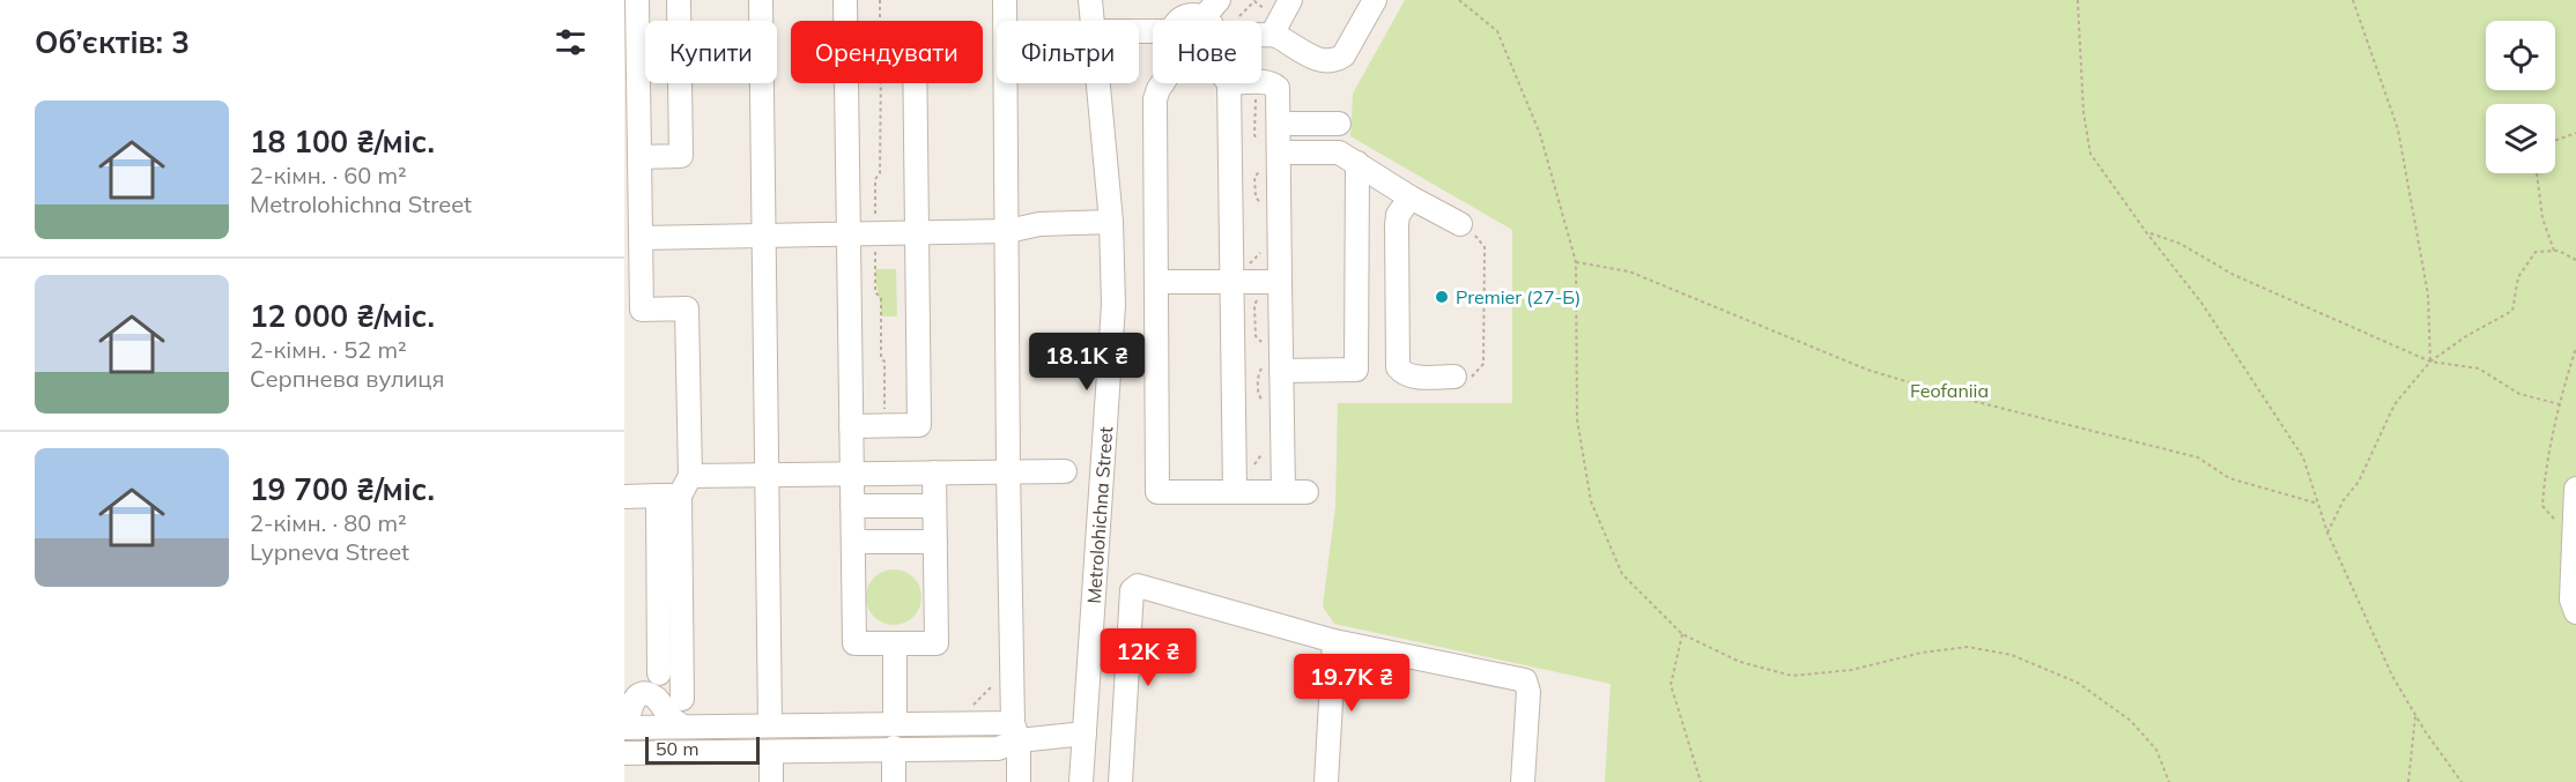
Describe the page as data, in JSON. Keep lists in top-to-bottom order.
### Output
{
  "streets": {
    "street": ["Metrolohichna Street"]
  },
  "parks": ["Feofaniia"],
  "places": ["Premier (27-Б)"],
  "scale_bar": "50 m",
  "page": {
    "heading": "Об’єктів: 3",
    "chip": [
      "Купити",
      "Орендувати",
      "Фільтри",
      "Нове"
    ],
    "list": [
      {
        "name": "18 100 ₴/міс.",
        "note": "2-кімн. · 60 m² · Metrolohichna Street"
      },
      {
        "name": "12 000 ₴/міс.",
        "note": "2-кімн. · 52 m² · Серпнева вулиця"
      },
      {
        "name": "19 700 ₴/міс.",
        "note": "2-кімн. · 80 m² · Lypneva Street"
      }
    ],
    "price": ["18.1K ₴", "12K ₴", "19.7K ₴"],
    "scale": "50 m"
  }
}
